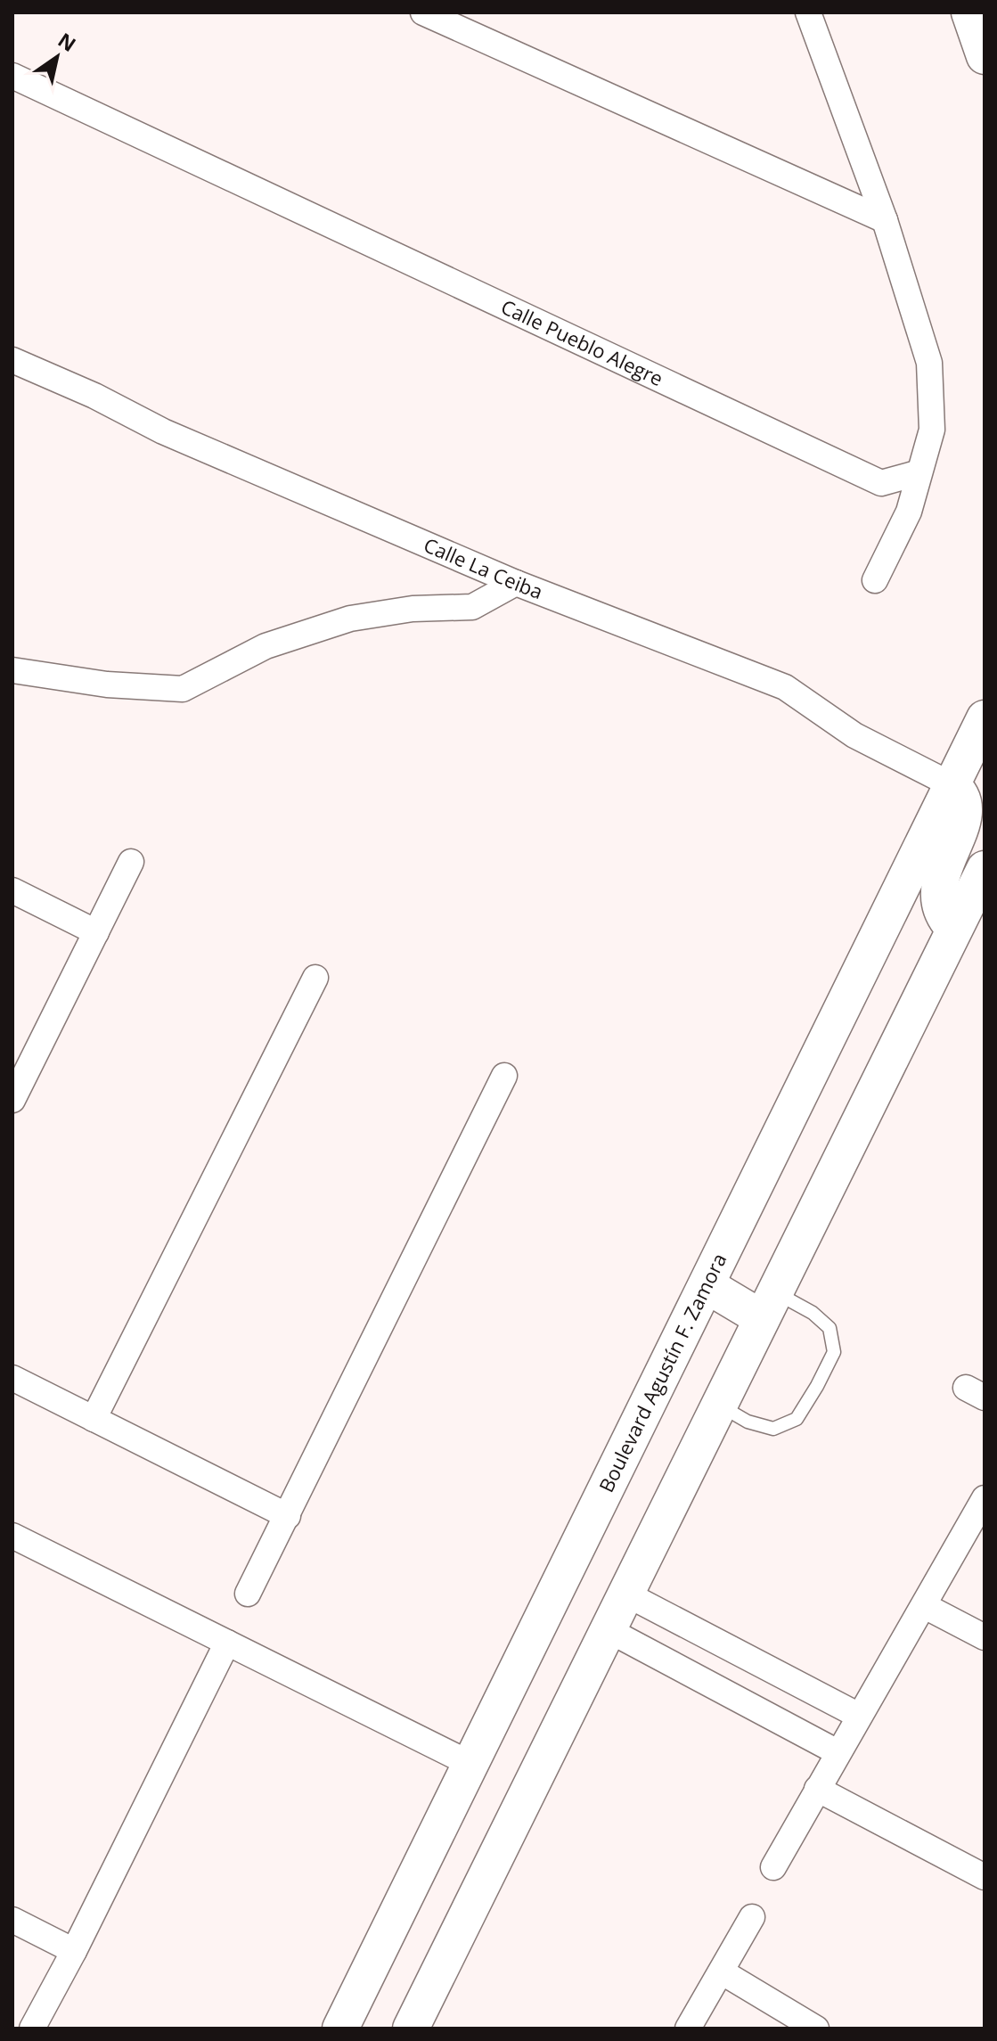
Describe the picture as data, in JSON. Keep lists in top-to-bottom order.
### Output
{
  "streets": {
    "street": ["Calle Pueblo Alegre", "Calle La Ceiba", "Boulevard Agustín F. Zamora"]
  },
  "crossings": [
    ["Calle La Ceiba", "Boulevard Agustín F. Zamora"]
  ],
  "north": "top right"
}
